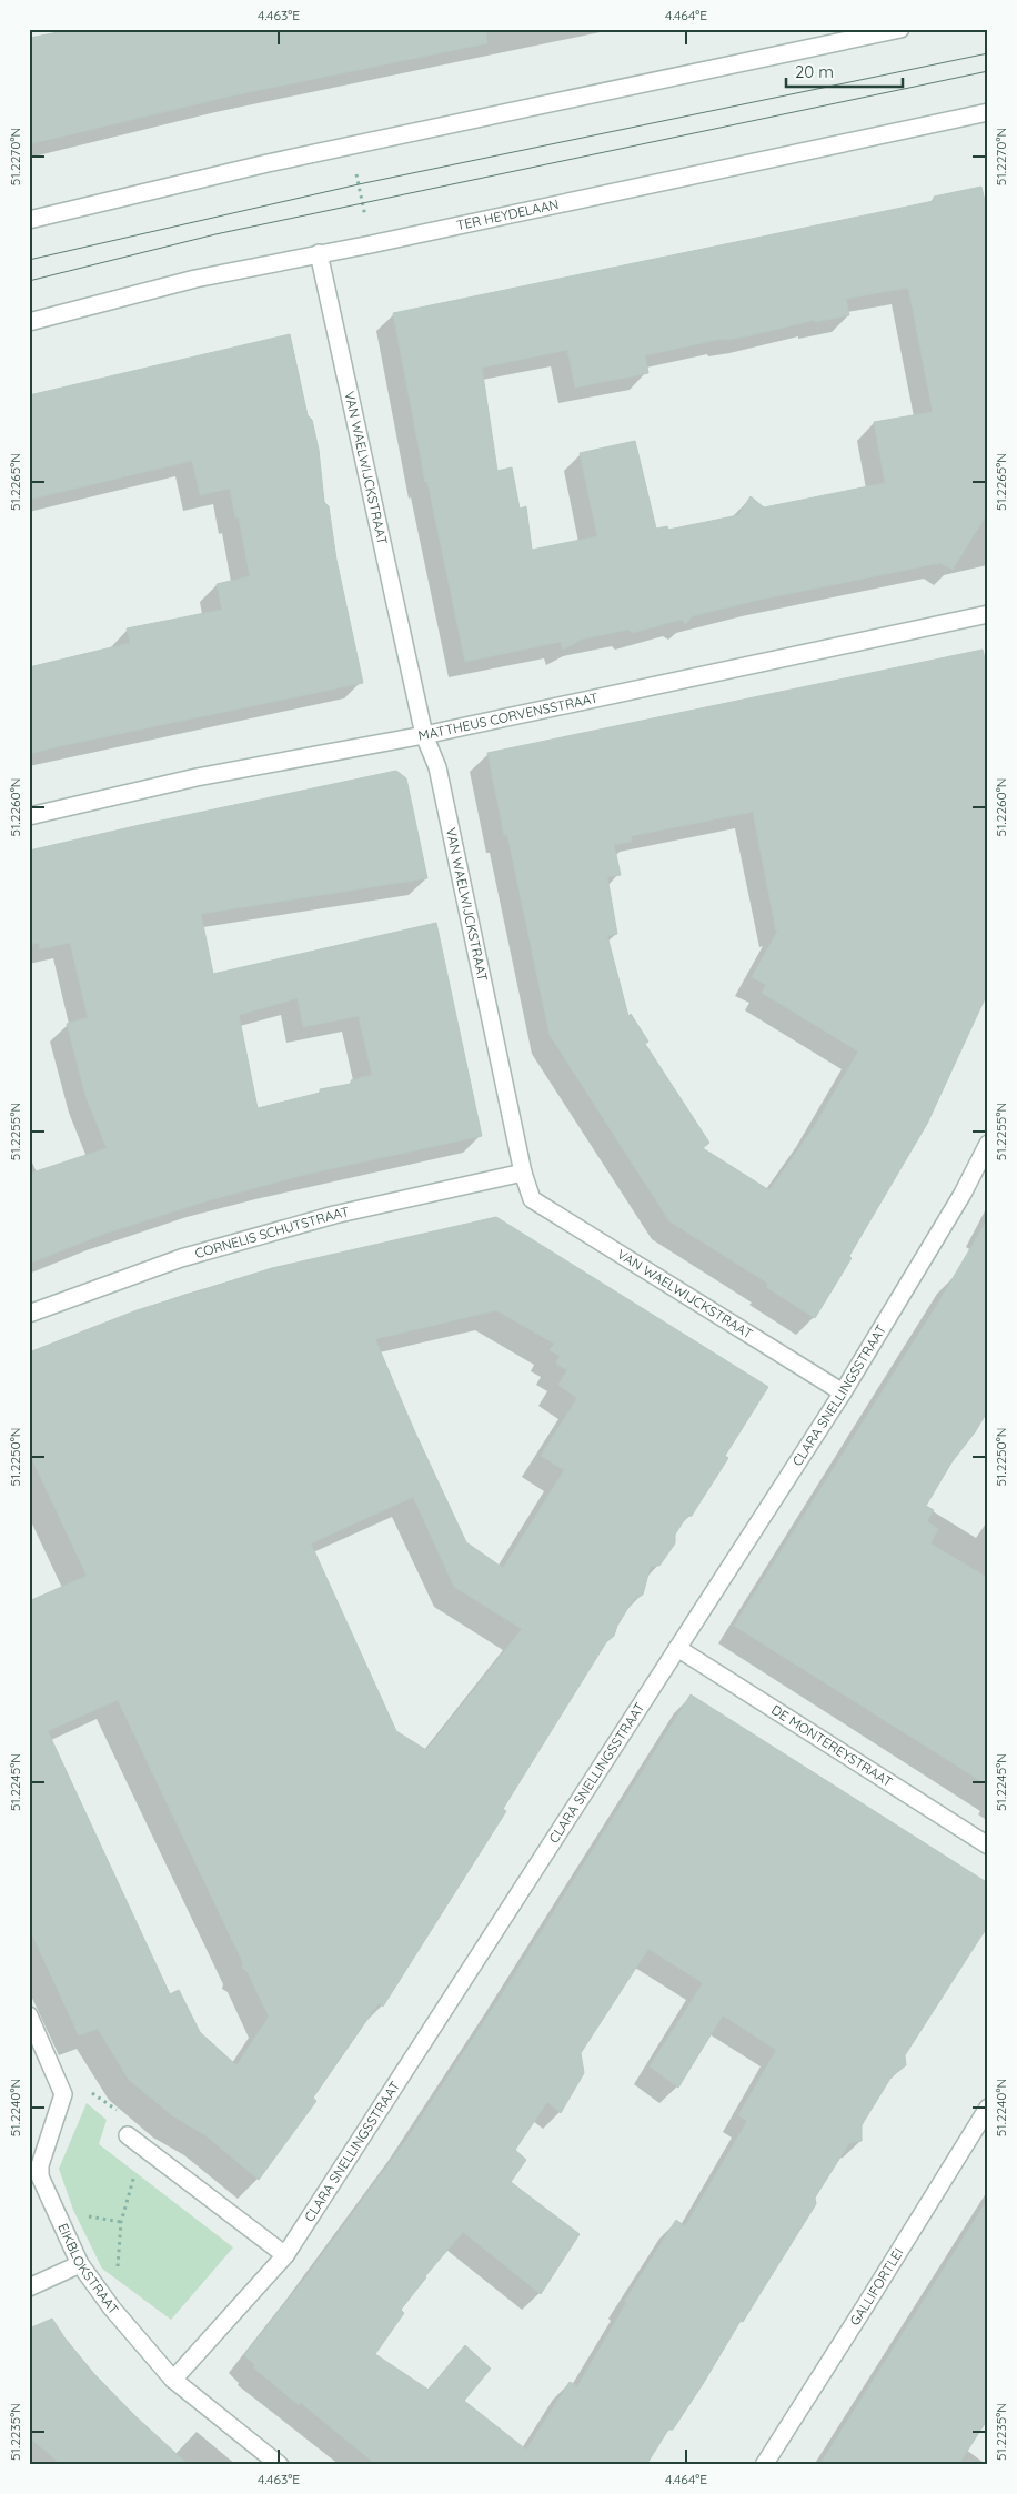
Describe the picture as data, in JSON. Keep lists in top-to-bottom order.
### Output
{
  "streets": {
    "street": [
      "TER HEYDELAAN",
      "VAN WAELWIJCKSTRAAT",
      "MATTHEUS CORVENSSTRAAT",
      "CORNELIS SCHUTSTRAAT",
      "CLARA SNELLINGSSTRAAT",
      "DE MONTEREYSTRAAT",
      "EIKBLOKSTRAAT",
      "GALLIFORTLEI"
    ]
  },
  "crossings": [
    ["TER HEYDELAAN", "VAN WAELWIJCKSTRAAT"],
    ["VAN WAELWIJCKSTRAAT", "MATTHEUS CORVENSSTRAAT"],
    ["VAN WAELWIJCKSTRAAT", "CORNELIS SCHUTSTRAAT"],
    ["VAN WAELWIJCKSTRAAT", "CLARA SNELLINGSSTRAAT"],
    ["CLARA SNELLINGSSTRAAT", "DE MONTEREYSTRAAT"],
    ["CLARA SNELLINGSSTRAAT", "EIKBLOKSTRAAT"]
  ],
  "scale_bar": "20 m",
  "coordinates": [
    "4.463°E",
    "4.464°E",
    "51.2270°N",
    "51.2265°N",
    "51.2260°N",
    "51.2255°N",
    "51.2250°N",
    "51.2245°N",
    "51.2240°N",
    "51.2235°N"
  ]
}
